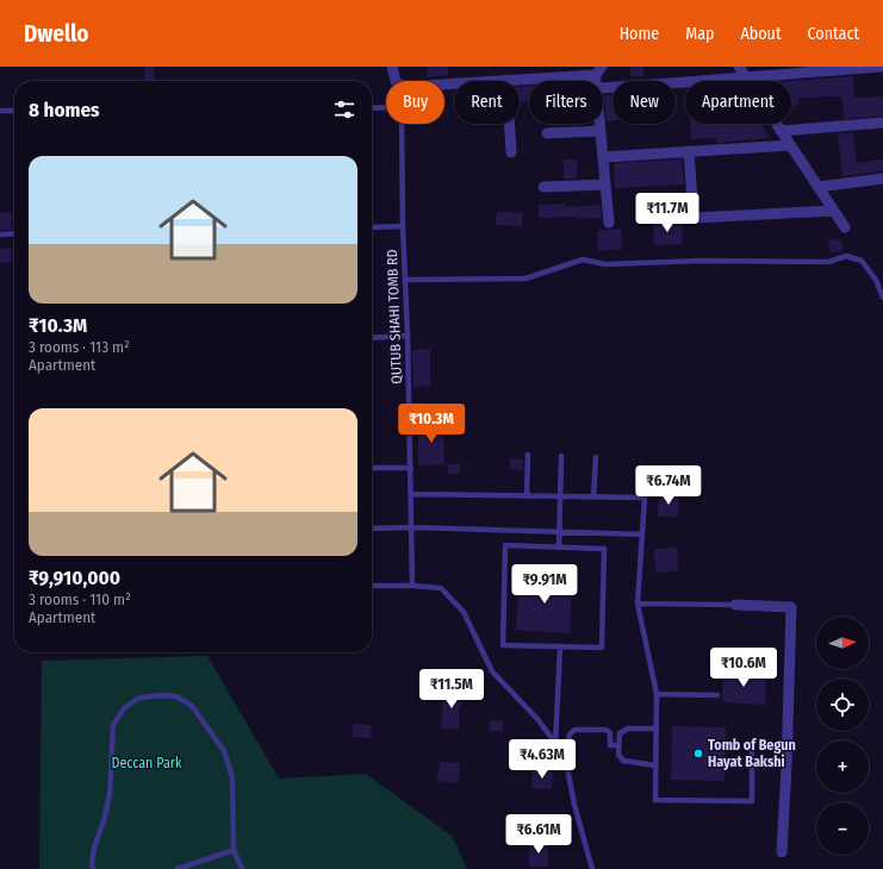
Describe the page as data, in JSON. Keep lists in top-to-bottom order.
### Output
{
  "streets": {
    "lane": ["QUTUB SHAHI TOMB RD"]
  },
  "parks": ["Deccan Park"],
  "places": ["Tomb of Begun Hayat Bakshi"],
  "north": "right",
  "page": {
    "header": "Dwello",
    "nav": [
      "Home",
      "Map",
      "About",
      "Contact"
    ],
    "chip": [
      "Buy",
      "Rent",
      "Filters",
      "New",
      "Apartment"
    ],
    "heading": "8 homes",
    "list": [
      {
        "name": "₹10.3M",
        "note": "3 rooms · 113 m² · Apartment"
      },
      {
        "name": "₹9,910,000",
        "note": "3 rooms · 110 m² · Apartment"
      }
    ],
    "price": [
      "₹11.7M",
      "₹10.3M",
      "₹6.74M",
      "₹9.91M",
      "₹10.6M",
      "₹11.5M",
      "₹4.63M",
      "₹6.61M"
    ],
    "map_buttons": ["+", "−"]
  }
}
